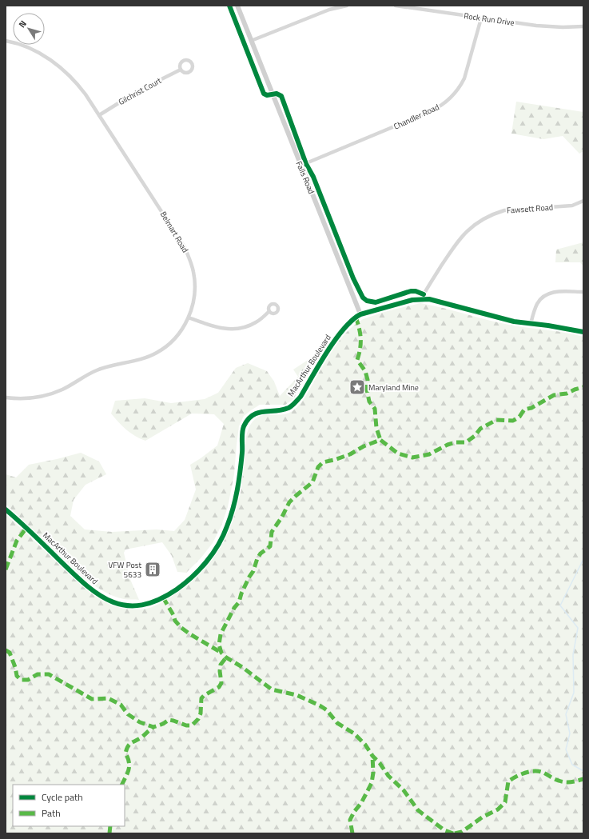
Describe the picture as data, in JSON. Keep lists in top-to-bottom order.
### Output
{
  "streets": {
    "main road": ["Falls Road", "MacArthur Boulevard"],
    "street": [
      "Rock Run Drive",
      "Gilchrist Court",
      "Chandler Road",
      "Fawsett Road",
      "Belmart Road"
    ]
  },
  "crossings": [
    ["Rock Run Drive", "Chandler Road"],
    ["Gilchrist Court", "Belmart Road"],
    ["Chandler Road", "Falls Road"],
    ["Falls Road", "MacArthur Boulevard"],
    ["Fawsett Road", "MacArthur Boulevard"]
  ],
  "places": {
    "place": ["Maryland Mine"],
    "building": ["VFW Post 5633"]
  },
  "legend": ["Cycle path", "Path"],
  "north": "top left"
}
